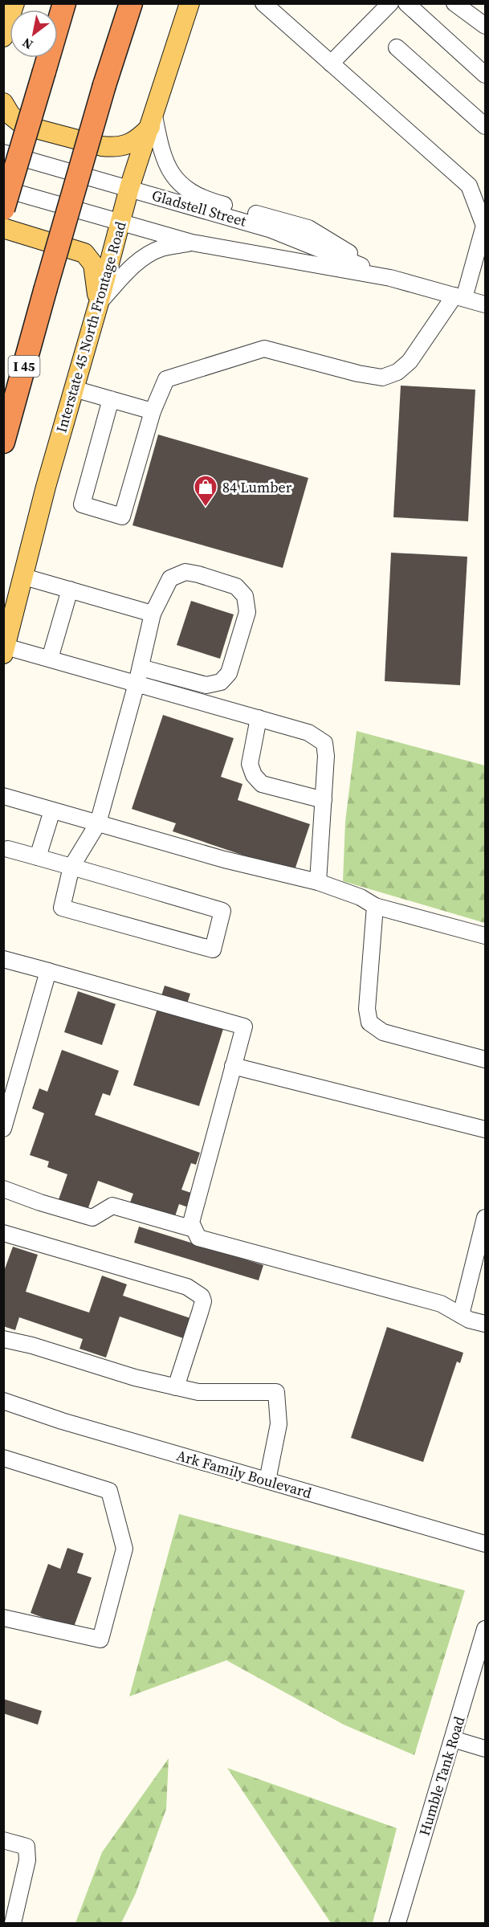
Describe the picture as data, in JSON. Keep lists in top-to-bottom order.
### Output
{
  "streets": {
    "highway": ["I 45"],
    "main road": ["Interstate 45 North Frontage Road"],
    "street": ["Gladstell Street", "Ark Family Boulevard", "Humble Tank Road"]
  },
  "crossings": [
    ["Gladstell Street", "Interstate 45 North Frontage Road"]
  ],
  "places": {
    "shop": ["84 Lumber"]
  },
  "north": "bottom left"
}
